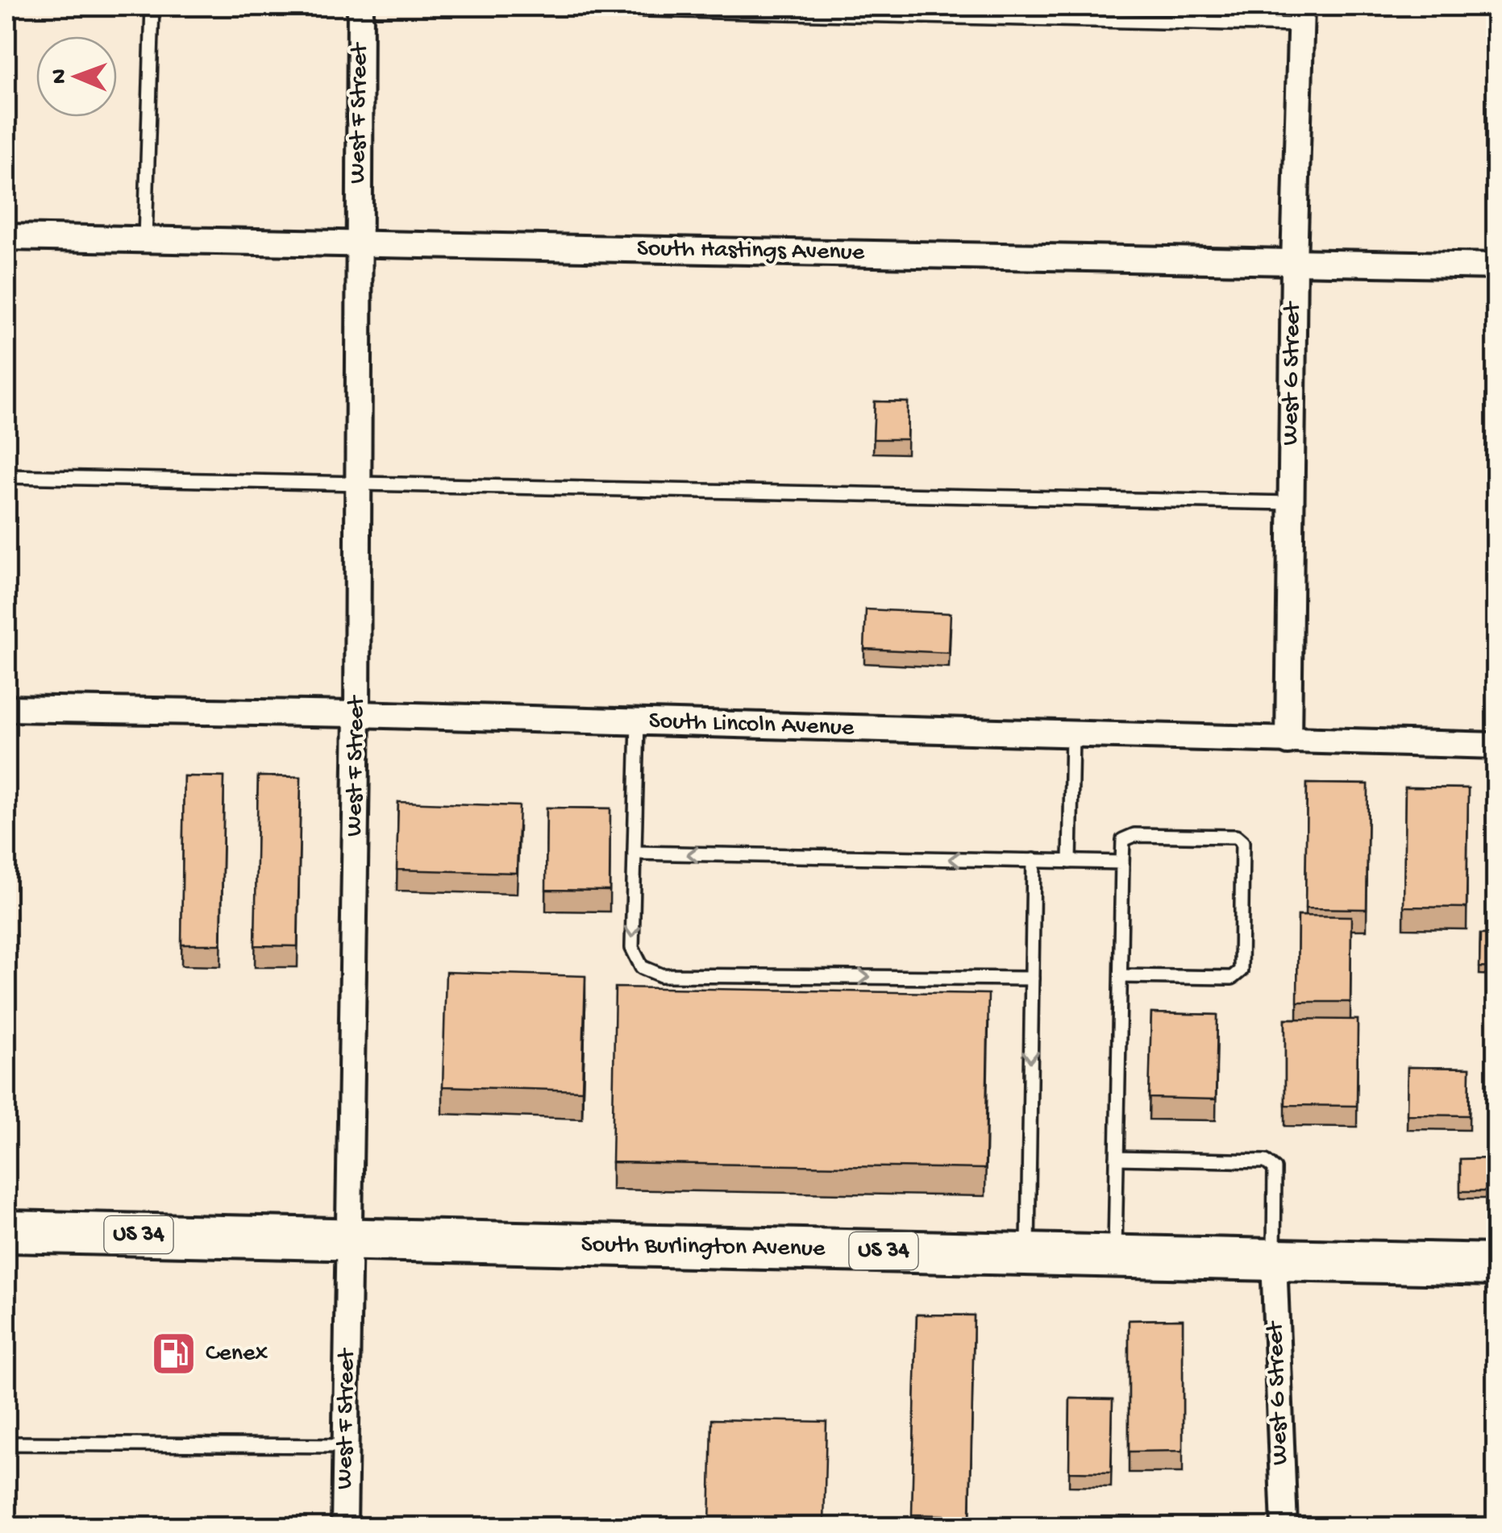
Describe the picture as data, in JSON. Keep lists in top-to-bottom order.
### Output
{
  "streets": {
    "highway": ["US 34", "South Burlington Avenue"],
    "street": [
      "West F Street",
      "South Hastings Avenue",
      "West G Street",
      "South Lincoln Avenue"
    ]
  },
  "crossings": [
    ["West F Street", "South Hastings Avenue"],
    ["West F Street", "South Lincoln Avenue"],
    ["West F Street", "South Burlington Avenue"],
    ["South Hastings Avenue", "West G Street"],
    ["West G Street", "South Lincoln Avenue"],
    ["West G Street", "South Burlington Avenue"]
  ],
  "places": {
    "fuel station": ["Cenex"]
  },
  "north": "left"
}
